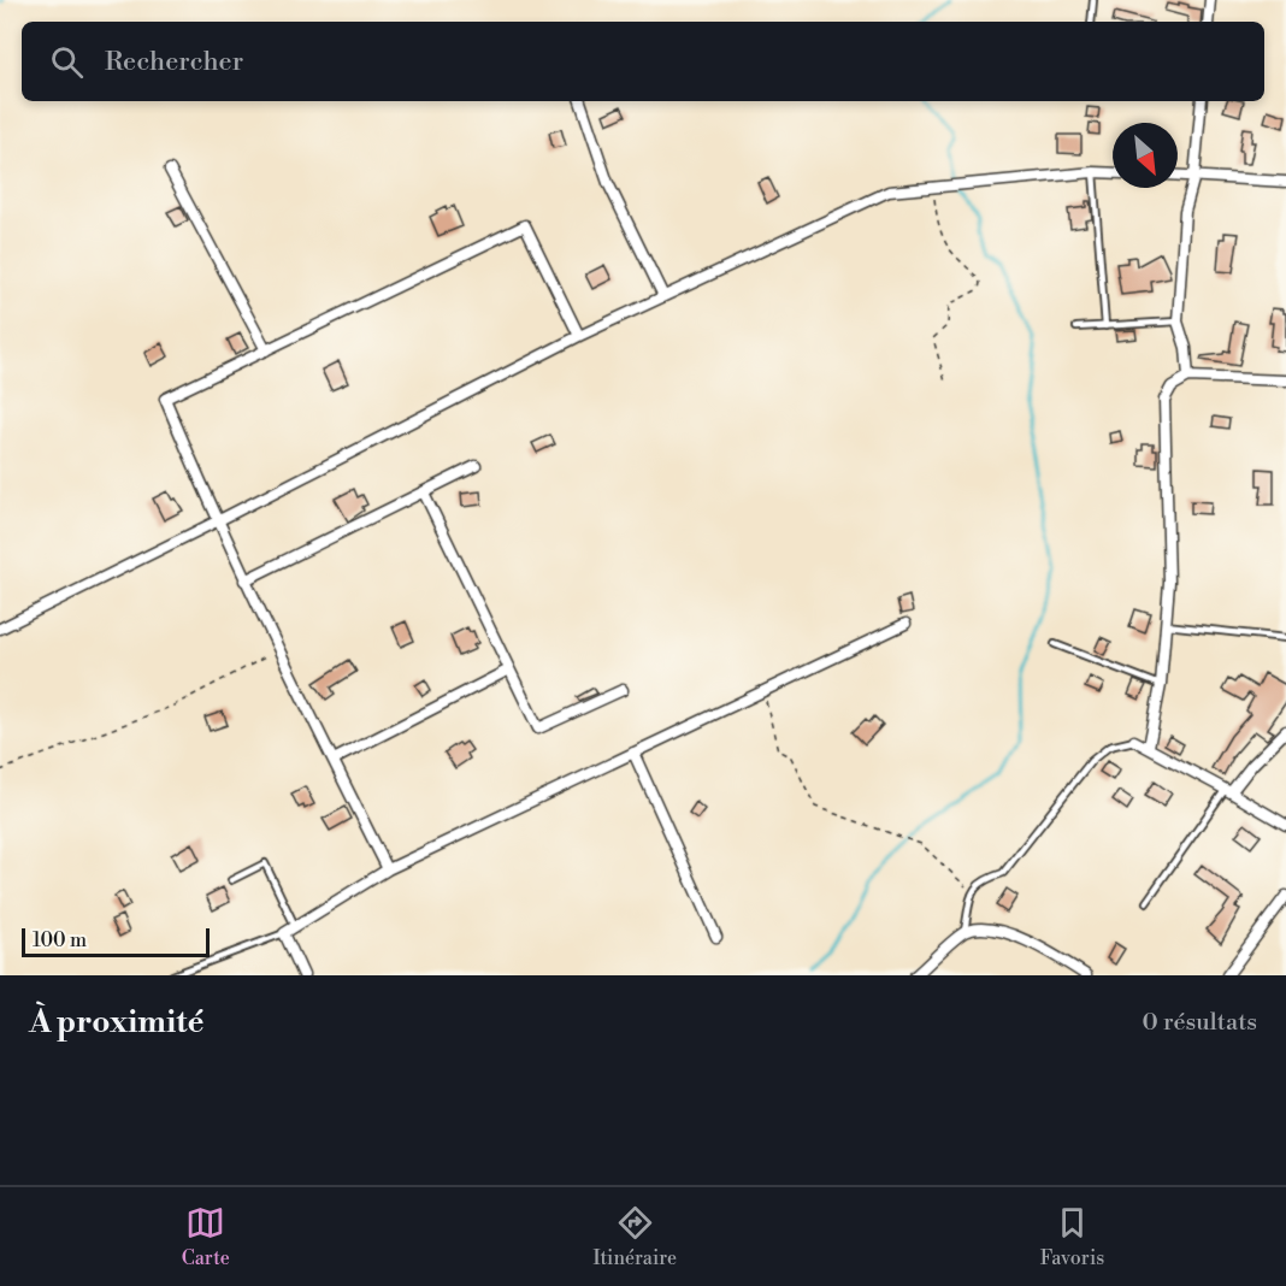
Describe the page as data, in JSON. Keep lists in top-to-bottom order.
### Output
{
  "scale_bar": "100 m",
  "north": "bottom right",
  "page": {
    "search": "Rechercher",
    "scale": "100 m",
    "heading": ["À proximité", "0 résultats"],
    "nav": ["Carte", "Itinéraire", "Favoris"]
  }
}
